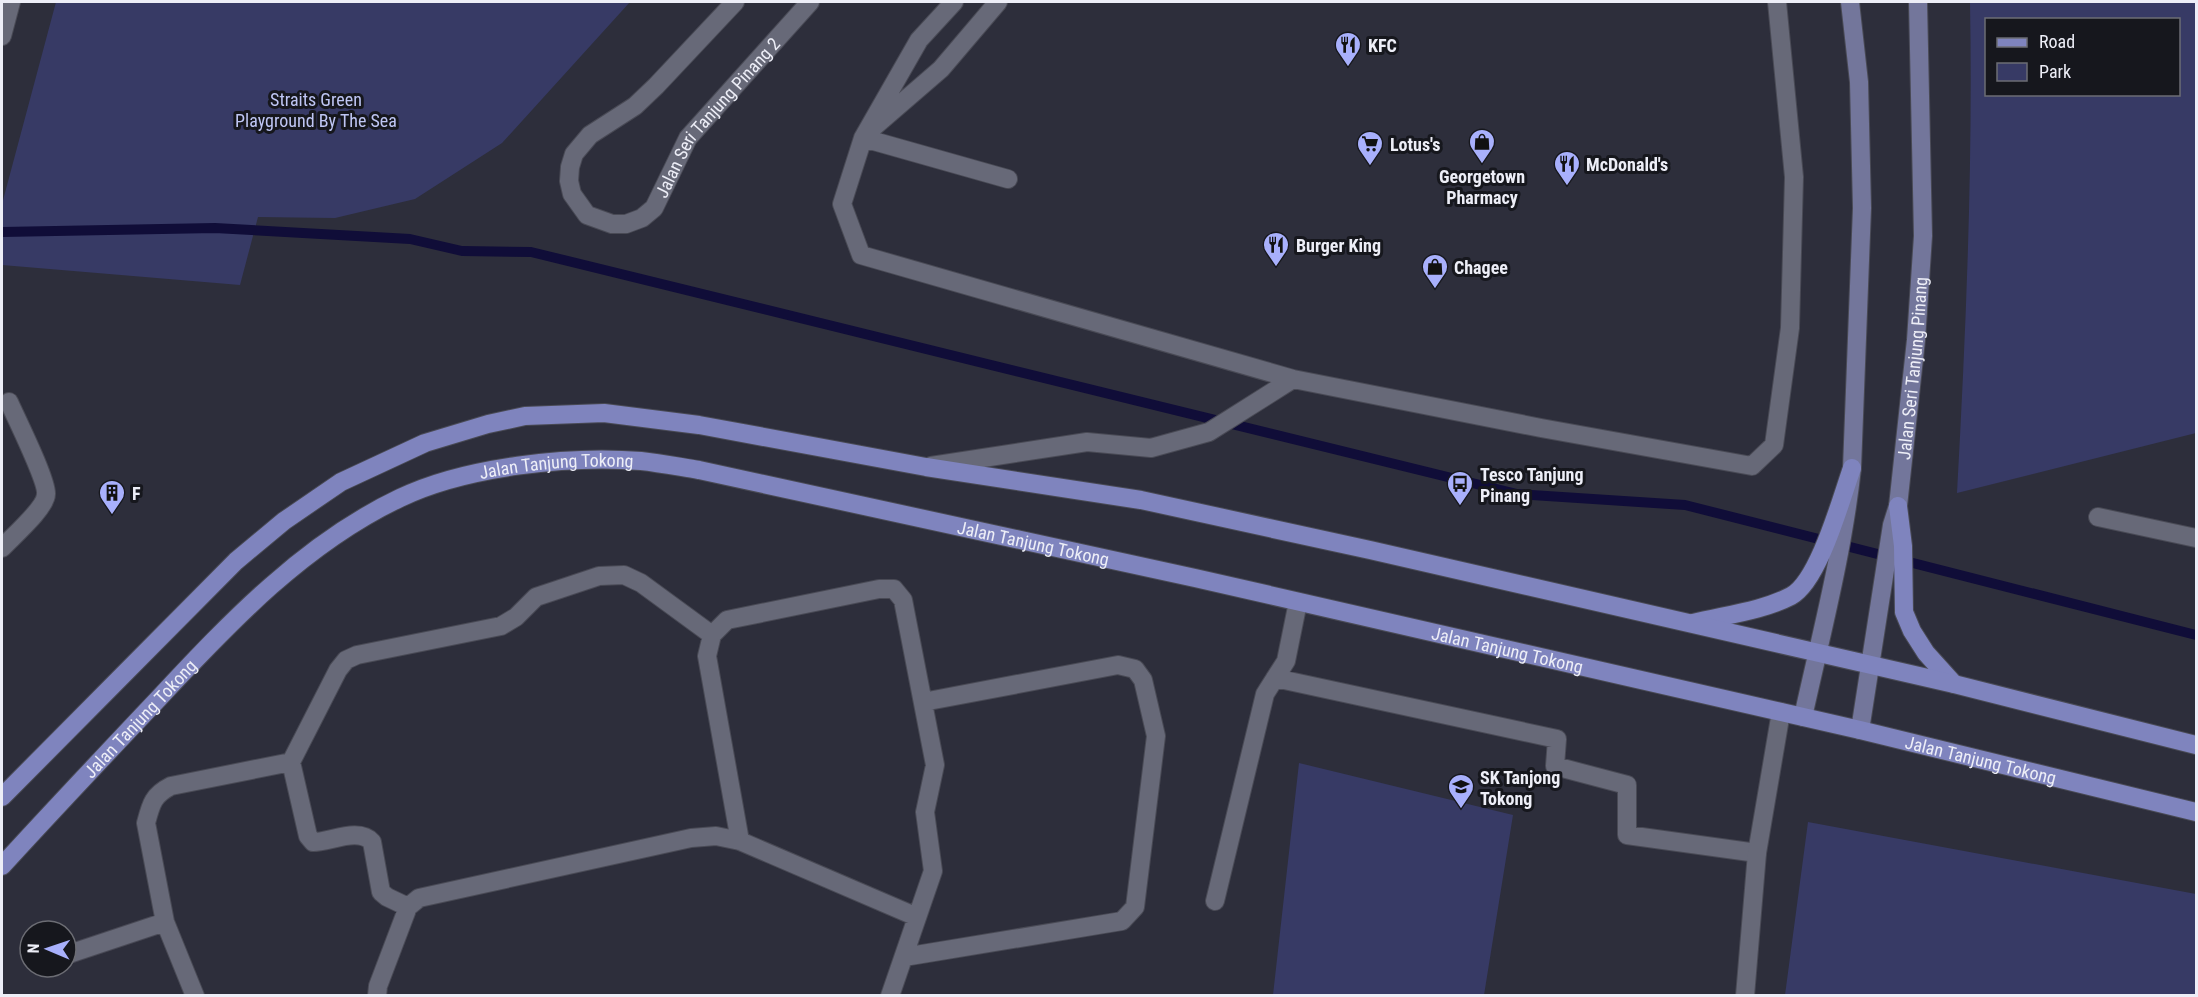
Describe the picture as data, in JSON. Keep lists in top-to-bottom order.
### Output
{
  "streets": {
    "main road": ["Jalan Seri Tanjung Pinang", "Jalan Tanjung Tokong"],
    "street": ["Jalan Seri Tanjung Pinang 2"]
  },
  "crossings": [
    ["Jalan Seri Tanjung Pinang", "Jalan Tanjung Tokong"]
  ],
  "parks": ["Straits Green Playground By The Sea"],
  "places": {
    "restaurant": ["KFC", "McDonald's", "Burger King"],
    "shop": ["Georgetown Pharmacy", "Chagee"],
    "supermarket": ["Lotus's"],
    "bus stop": ["Tesco Tanjung Pinang"],
    "building": ["F"],
    "school or university": ["SK Tanjong Tokong"]
  },
  "legend": ["Road", "Park"],
  "north": "left"
}
